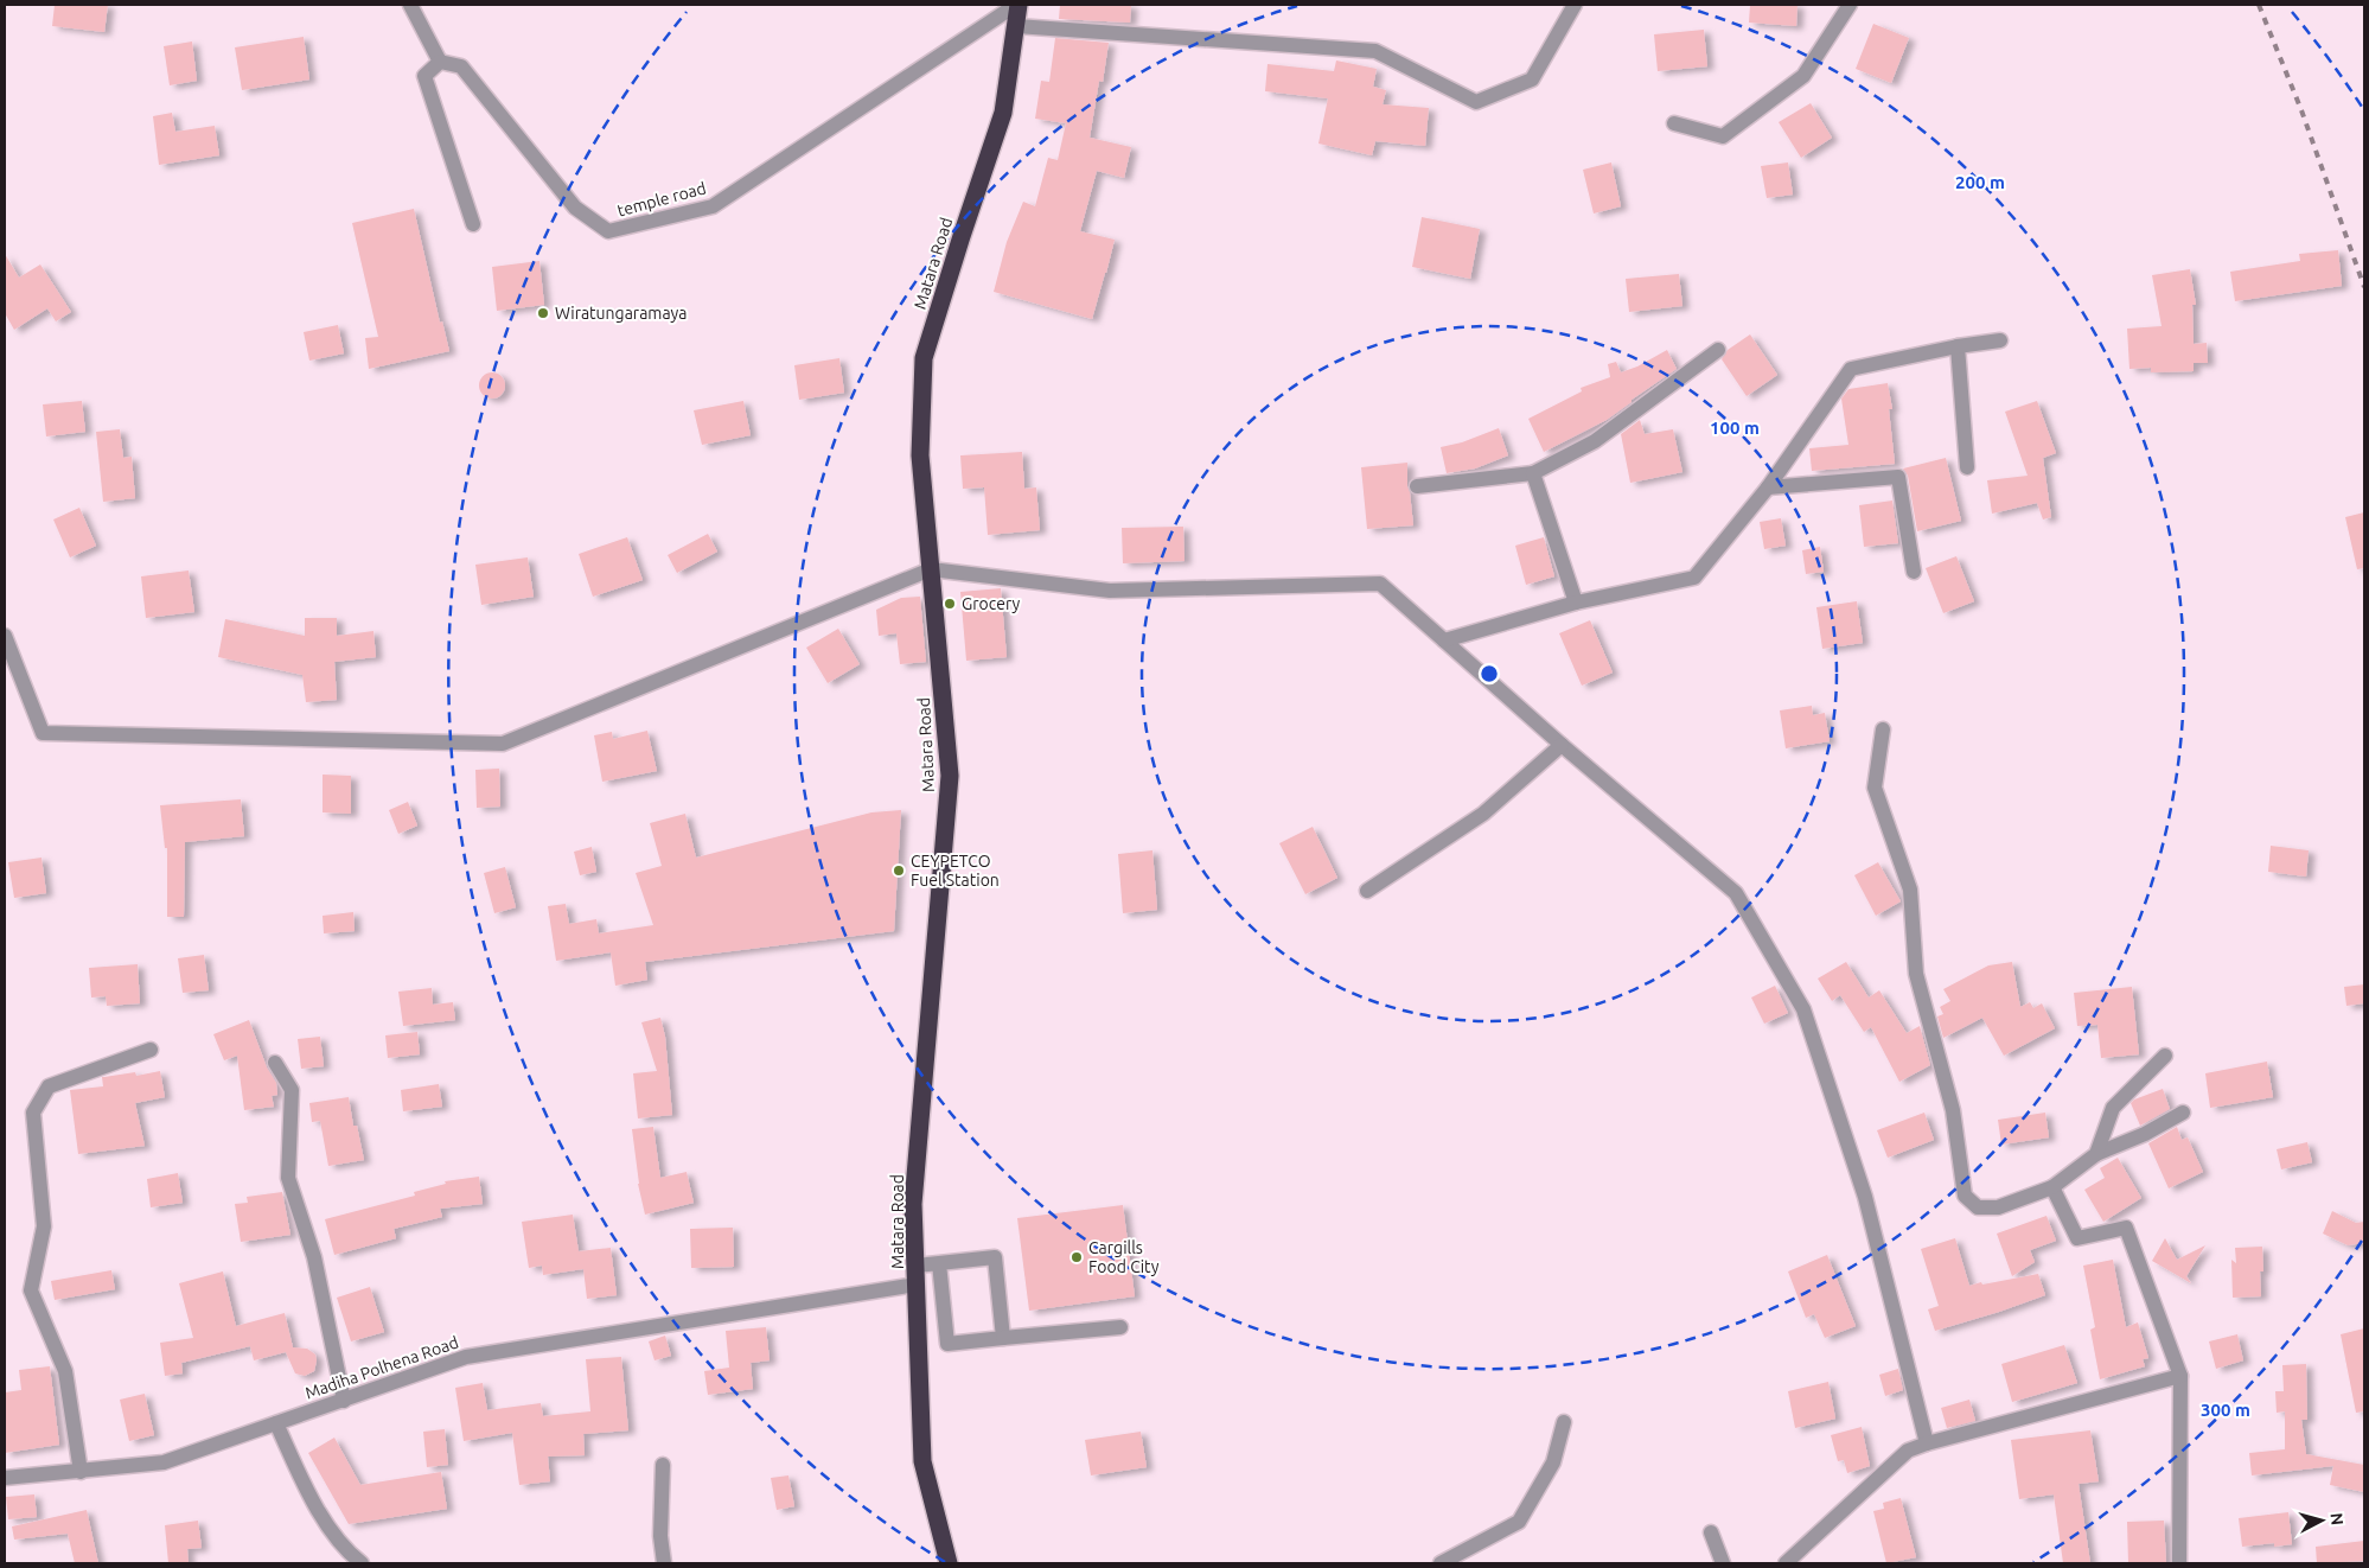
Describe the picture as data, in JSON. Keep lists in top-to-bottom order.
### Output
{
  "streets": {
    "highway": ["Matara Road"],
    "street": ["temple road", "Madiha Polhena Road"]
  },
  "crossings": [
    ["temple road", "Matara Road"],
    ["Matara Road", "Madiha Polhena Road"]
  ],
  "places": [
    "Wiratungaramaya",
    "Grocery",
    "CEYPETCO Fuel Station",
    "Cargills Food City"
  ],
  "north": "right",
  "rings": ["200 m", "100 m", "300 m"]
}
